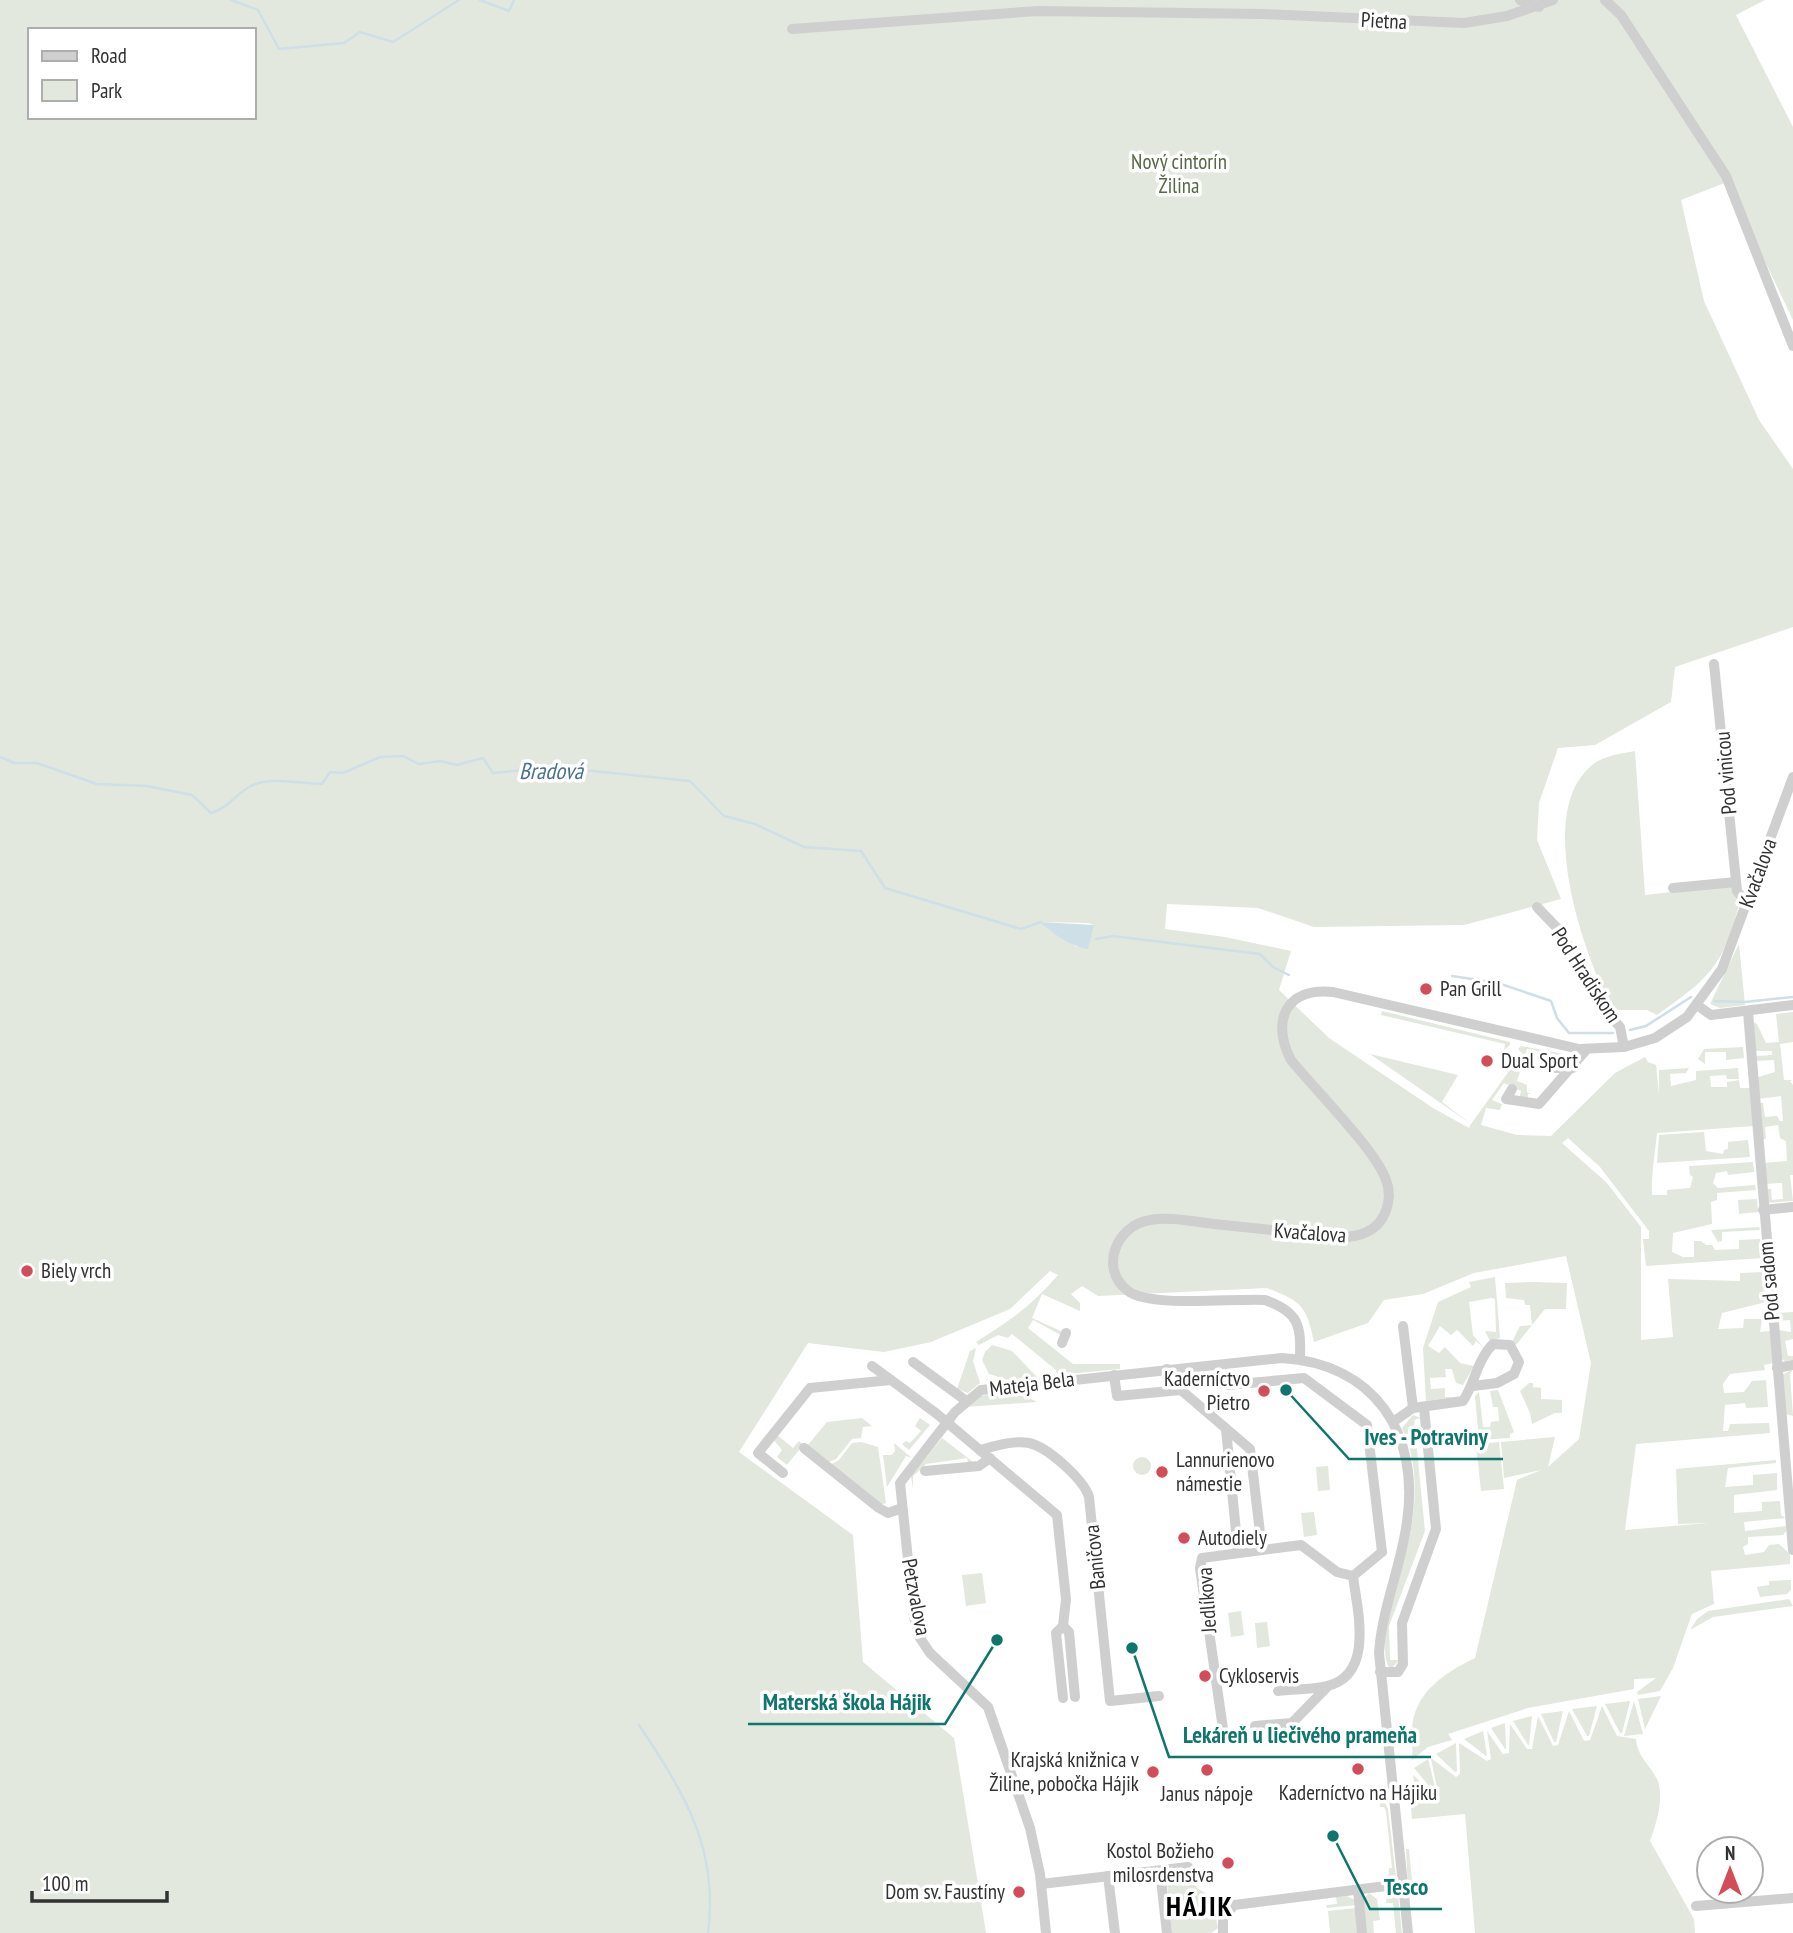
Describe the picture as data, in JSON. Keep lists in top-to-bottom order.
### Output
{
  "streets": {
    "street": [
      "Pietna",
      "Pod vinicou",
      "Kvačalova",
      "Pod Hradiskom",
      "Pod sadom",
      "Mateja Bela",
      "Baničova",
      "Petzvalova",
      "Jedlíkova"
    ]
  },
  "crossings": [
    ["Pod vinicou", "Kvačalova"],
    ["Kvačalova", "Pod Hradiskom"],
    ["Kvačalova", "Mateja Bela"],
    ["Mateja Bela", "Baničova"],
    ["Mateja Bela", "Petzvalova"]
  ],
  "districts": ["HÁJIK"],
  "water": ["Bradová"],
  "parks": ["Nový cintorín Žilina"],
  "places": [
    "Pan Grill",
    "Dual Sport",
    "Biely vrch",
    "Ives - Potraviny",
    "Kaderníctvo Pietro",
    "Lannurienovo námestie",
    "Autodiely",
    "Materská škola Hájik",
    "Lekáreň u liečivého prameňa",
    "Cykloservis",
    "Kaderníctvo na Hájiku",
    "Janus nápoje",
    "Krajská knižnica v Žiline, pobočka Hájik",
    "Tesco",
    "Kostol Božieho milosrdenstva",
    "Dom sv. Faustíny"
  ],
  "legend": ["Road", "Park"],
  "scale_bar": "100 m",
  "north": "top"
}
